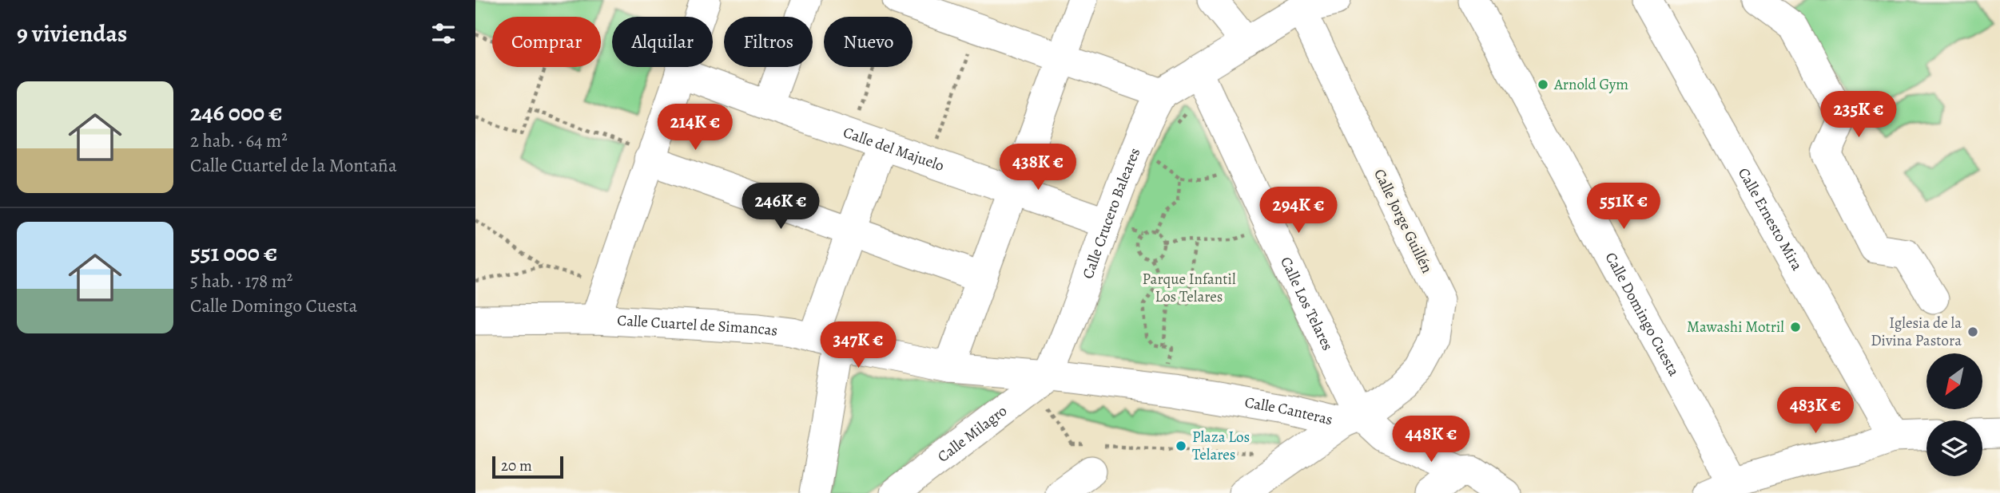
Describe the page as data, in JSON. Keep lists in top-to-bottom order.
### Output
{
  "streets": {
    "street": [
      "Calle del Majuelo",
      "Calle Crucero Baleares",
      "Calle Ernesto Mira",
      "Calle Jorge Guillén",
      "Calle Los Telares",
      "Calle Domingo Cuesta",
      "Calle Cuartel de Simancas",
      "Calle Canteras",
      "Calle Milagro"
    ]
  },
  "crossings": [
    ["Calle del Majuelo", "Calle Crucero Baleares"],
    ["Calle Crucero Baleares", "Calle Jorge Guillén"],
    ["Calle Crucero Baleares", "Calle Los Telares"],
    ["Calle Crucero Baleares", "Calle Cuartel de Simancas"],
    ["Calle Crucero Baleares", "Calle Canteras"],
    ["Calle Crucero Baleares", "Calle Milagro"],
    ["Calle Jorge Guillén", "Calle Los Telares"],
    ["Calle Jorge Guillén", "Calle Canteras"],
    ["Calle Los Telares", "Calle Canteras"],
    ["Calle Cuartel de Simancas", "Calle Canteras"],
    ["Calle Cuartel de Simancas", "Calle Milagro"],
    ["Calle Canteras", "Calle Milagro"]
  ],
  "parks": ["Parque Infantil Los Telares"],
  "places": [
    "Arnold Gym",
    "Mawashi Motril",
    "Iglesia de la Divina Pastora",
    "Plaza Los Telares"
  ],
  "scale_bar": "20 m",
  "north": "bottom left",
  "page": {
    "heading": "9 viviendas",
    "chip": [
      "Comprar",
      "Alquilar",
      "Filtros",
      "Nuevo"
    ],
    "list": [
      {
        "name": "246 000 €",
        "note": "2 hab. · 64 m² · Calle Cuartel de la Montaña"
      },
      {
        "name": "551 000 €",
        "note": "5 hab. · 178 m² · Calle Domingo Cuesta"
      }
    ],
    "price": [
      "235K €",
      "214K €",
      "438K €",
      "246K €",
      "551K €",
      "294K €",
      "347K €",
      "483K €",
      "448K €"
    ],
    "scale": "20 m"
  }
}
